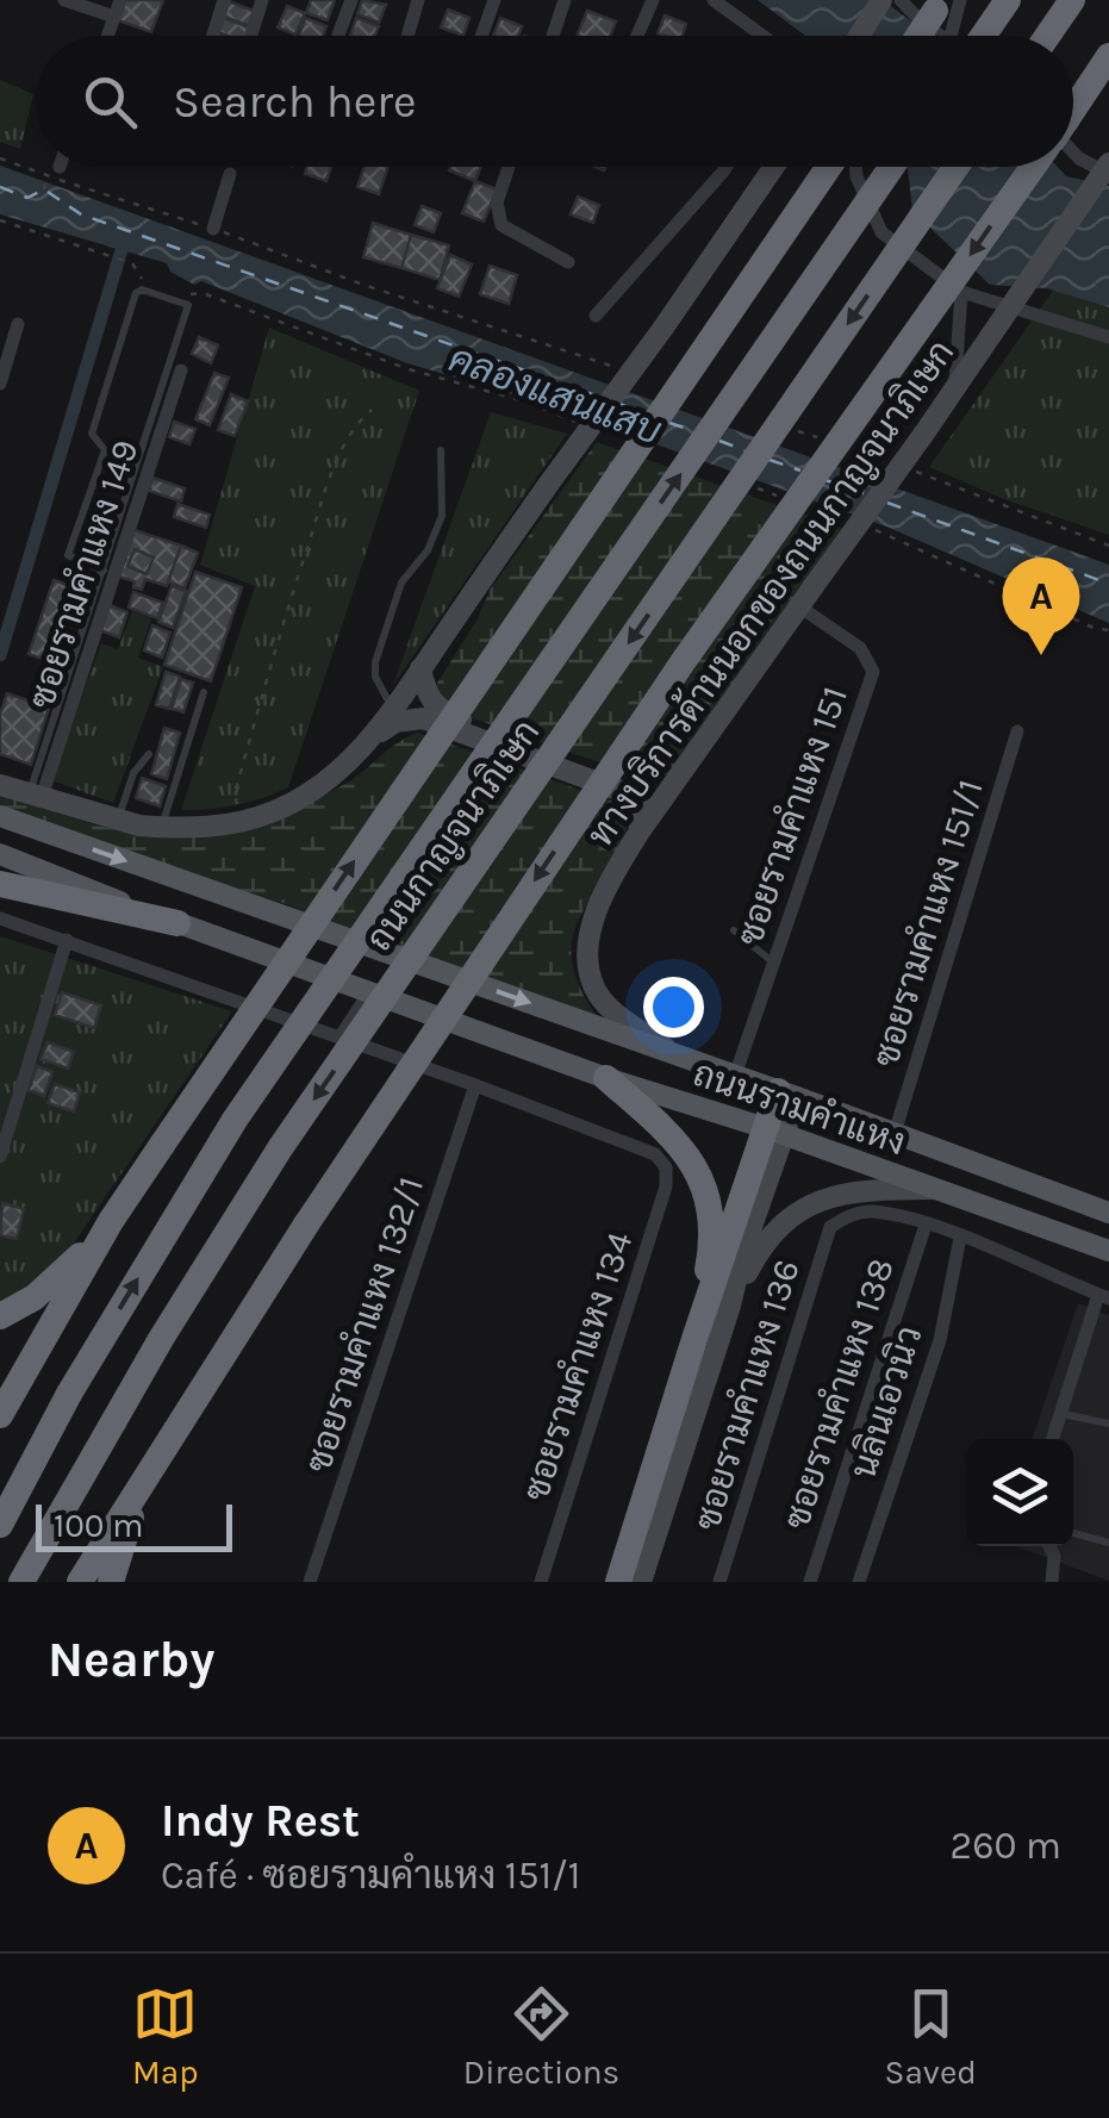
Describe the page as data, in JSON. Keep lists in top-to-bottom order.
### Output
{
  "streets": {
    "highway": ["ถนนกาญจนาภิเษก"],
    "main road": ["ทางบริการด้านนอกของถนนกาญจนาภิเษก", "ถนนรามคำแหง"],
    "street": [
      "ซอยรามคำแหง 149",
      "ซอยรามคำแหง 151",
      "ซอยรามคำแหง 151/1",
      "ซอยรามคำแหง 132/1",
      "ซอยรามคำแหง 134",
      "ซอยรามคำแหง 138",
      "ซอยรามคำแหง 136",
      "นลินเอวนิว"
    ]
  },
  "crossings": [
    ["ทางบริการด้านนอกของถนนกาญจนาภิเษก", "ซอยรามคำแหง 151"],
    ["ทางบริการด้านนอกของถนนกาญจนาภิเษก", "ถนนรามคำแหง"],
    ["ซอยรามคำแหง 151", "ถนนรามคำแหง"],
    ["ซอยรามคำแหง 151/1", "ถนนรามคำแหง"],
    ["ถนนรามคำแหง", "ซอยรามคำแหง 138"],
    ["ถนนรามคำแหง", "ซอยรามคำแหง 136"],
    ["ถนนรามคำแหง", "นลินเอวนิว"],
    ["ซอยรามคำแหง 132/1", "ซอยรามคำแหง 134"]
  ],
  "water": ["คลองแสนแสบ"],
  "scale_bar": "100 m",
  "page": {
    "search": "Search here",
    "pins": "A",
    "scale": "100 m",
    "heading": "Nearby",
    "list": [
      {
        "mark": "A",
        "name": "Indy Rest",
        "note": "Café · ซอยรามคำแหง 151/1",
        "value": "260 m"
      }
    ],
    "nav": ["Map", "Directions", "Saved"]
  }
}
